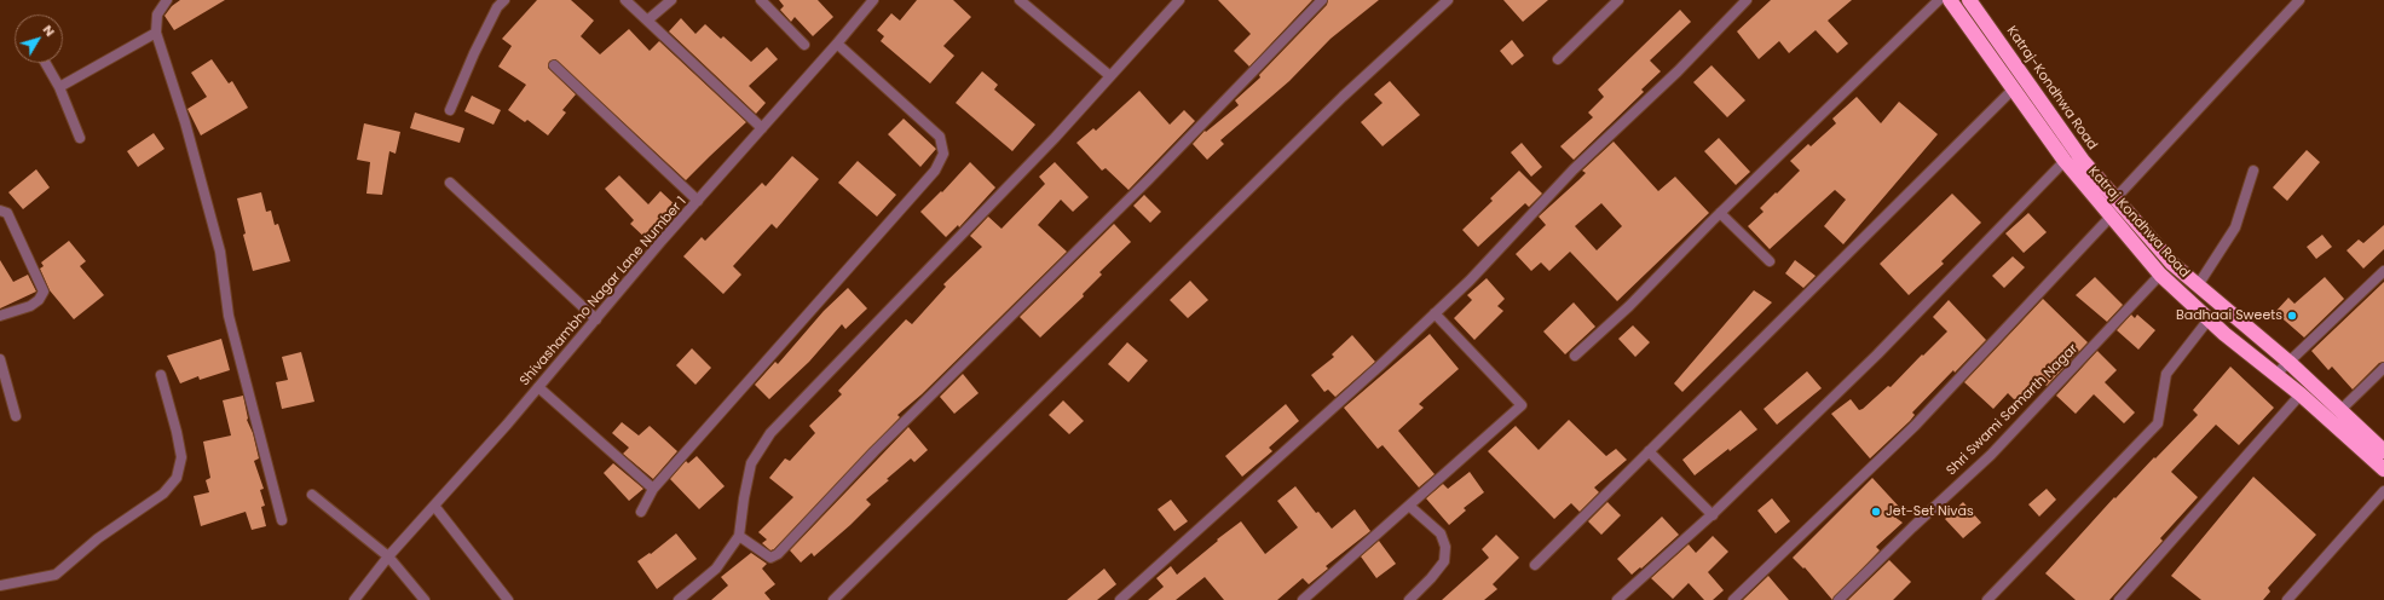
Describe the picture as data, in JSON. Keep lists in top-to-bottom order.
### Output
{
  "streets": {
    "highway": ["Katraj-Kondhwa Road", "Katraj Kondhwa Road"],
    "street": ["Shivashambho Nagar Lane Number 1", "Shri Swami Samarth Nagar"]
  },
  "crossings": [
    ["Katraj Kondhwa Road", "Shri Swami Samarth Nagar"]
  ],
  "places": ["Badhaai Sweets", "Jet-Set Nivas"],
  "north": "top right"
}
